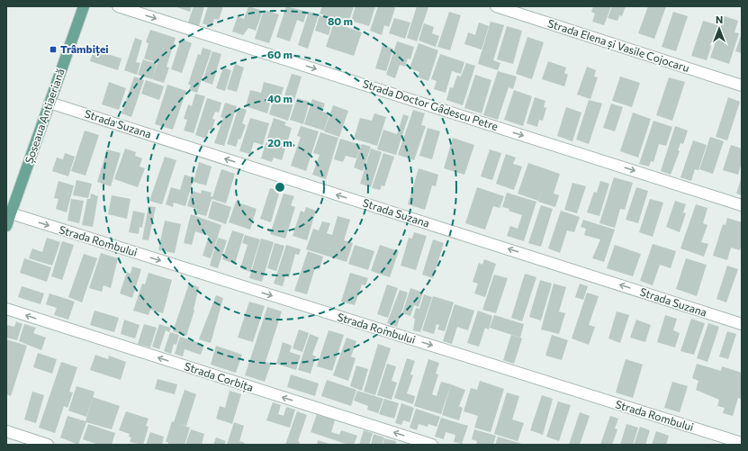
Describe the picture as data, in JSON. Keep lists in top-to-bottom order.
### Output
{
  "streets": {
    "main road": ["Șoseaua Antiaeriană"],
    "street": [
      "Strada Elena și Vasile Cojocaru",
      "Strada Doctor Gâdescu Petre",
      "Strada Suzana",
      "Strada Rombului",
      "Strada Corbița"
    ]
  },
  "crossings": [
    ["Șoseaua Antiaeriană", "Strada Suzana"],
    ["Șoseaua Antiaeriană", "Strada Rombului"]
  ],
  "one_way": [
    "Strada Doctor Gâdescu Petre",
    "Strada Suzana",
    "Strada Rombului",
    "Strada Corbița"
  ],
  "places": {
    "transit": ["Trâmbiței"]
  },
  "north": "top",
  "rings": [
    "80 m",
    "60 m",
    "40 m",
    "20 m"
  ]
}
